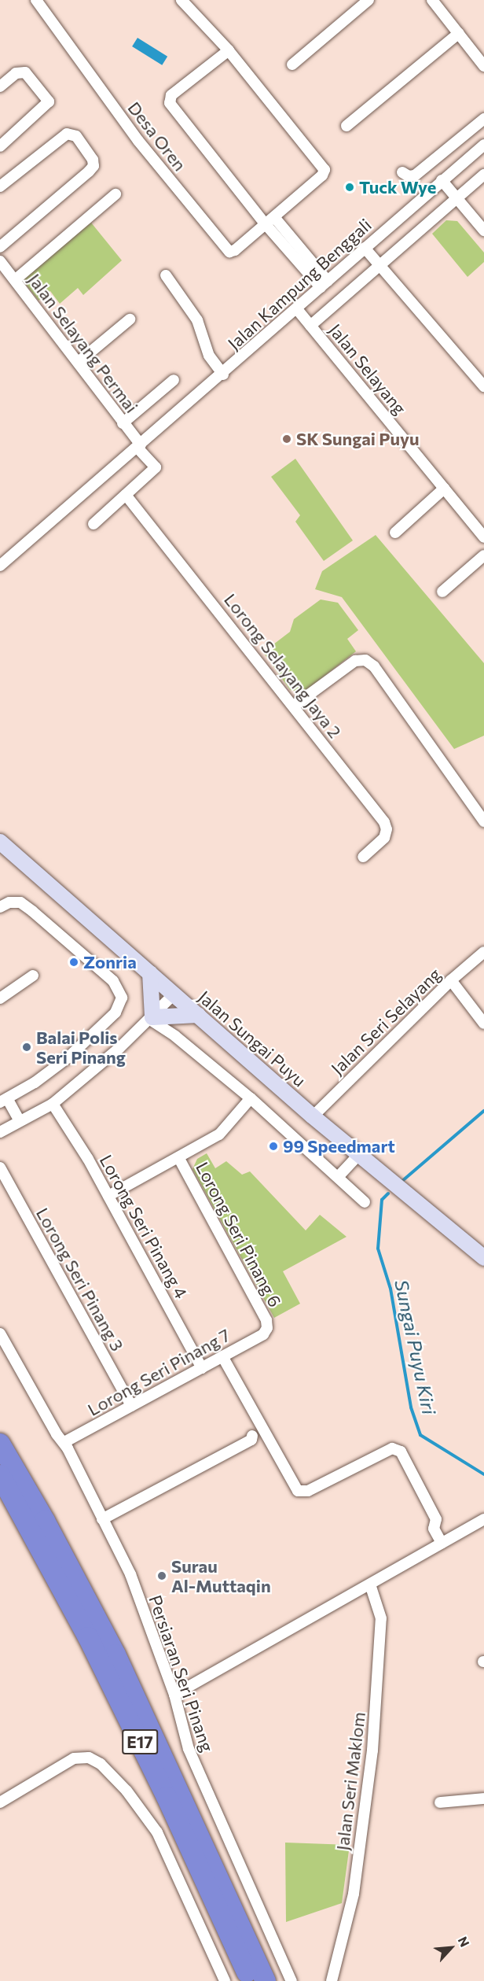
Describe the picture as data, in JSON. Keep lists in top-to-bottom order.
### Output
{
  "streets": {
    "highway": ["E17"],
    "main road": ["Jalan Sungai Puyu"],
    "street": [
      "Desa Oren",
      "Jalan Kampung Benggali",
      "Jalan Selayang Permai",
      "Jalan Selayang",
      "Lorong Selayang Jaya 2",
      "Jalan Seri Selayang",
      "Lorong Seri Pinang 4",
      "Lorong Seri Pinang 6",
      "Lorong Seri Pinang 3",
      "Lorong Seri Pinang 7",
      "Persiaran Seri Pinang",
      "Jalan Seri Maklom"
    ]
  },
  "crossings": [
    ["Desa Oren", "Jalan Kampung Benggali"],
    ["Jalan Kampung Benggali", "Jalan Selayang Permai"],
    ["Jalan Kampung Benggali", "Jalan Selayang"],
    ["Jalan Seri Selayang", "Jalan Sungai Puyu"],
    ["Lorong Seri Pinang 4", "Lorong Seri Pinang 7"],
    ["Lorong Seri Pinang 6", "Lorong Seri Pinang 7"],
    ["Lorong Seri Pinang 3", "Lorong Seri Pinang 7"],
    ["Lorong Seri Pinang 7", "Persiaran Seri Pinang"]
  ],
  "water": ["Sungai Puyu Kiri"],
  "places": [
    "Tuck Wye",
    "SK Sungai Puyu",
    "Zonria",
    "Balai Polis Seri Pinang",
    "99 Speedmart",
    "Surau Al-Muttaqin"
  ],
  "north": "top right"
}
